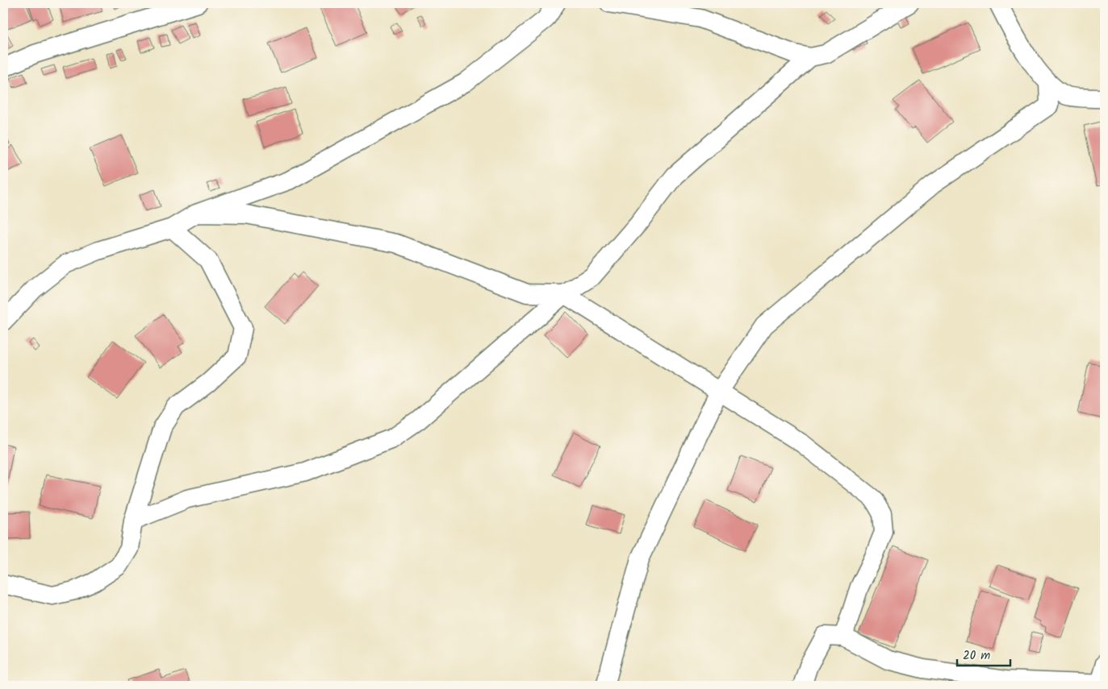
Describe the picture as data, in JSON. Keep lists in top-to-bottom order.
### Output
{
  "scale_bar": "20 m"
}
